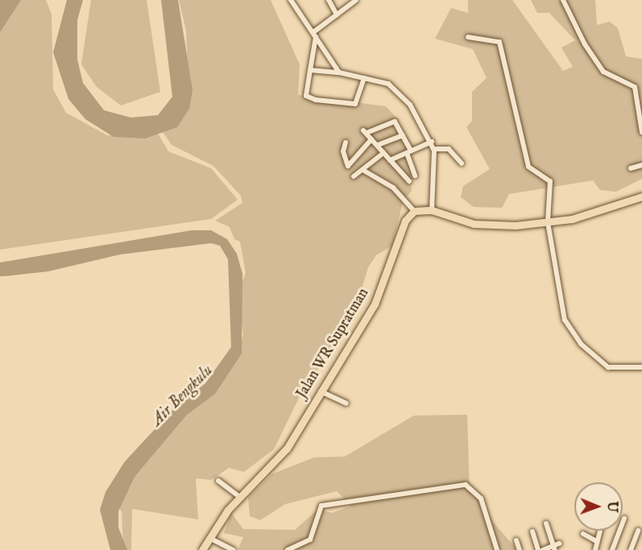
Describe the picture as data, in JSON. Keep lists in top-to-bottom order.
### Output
{
  "streets": {
    "highway": ["Jalan WR Supratman"]
  },
  "water": ["Air Bengkulu"],
  "north": "right"
}
